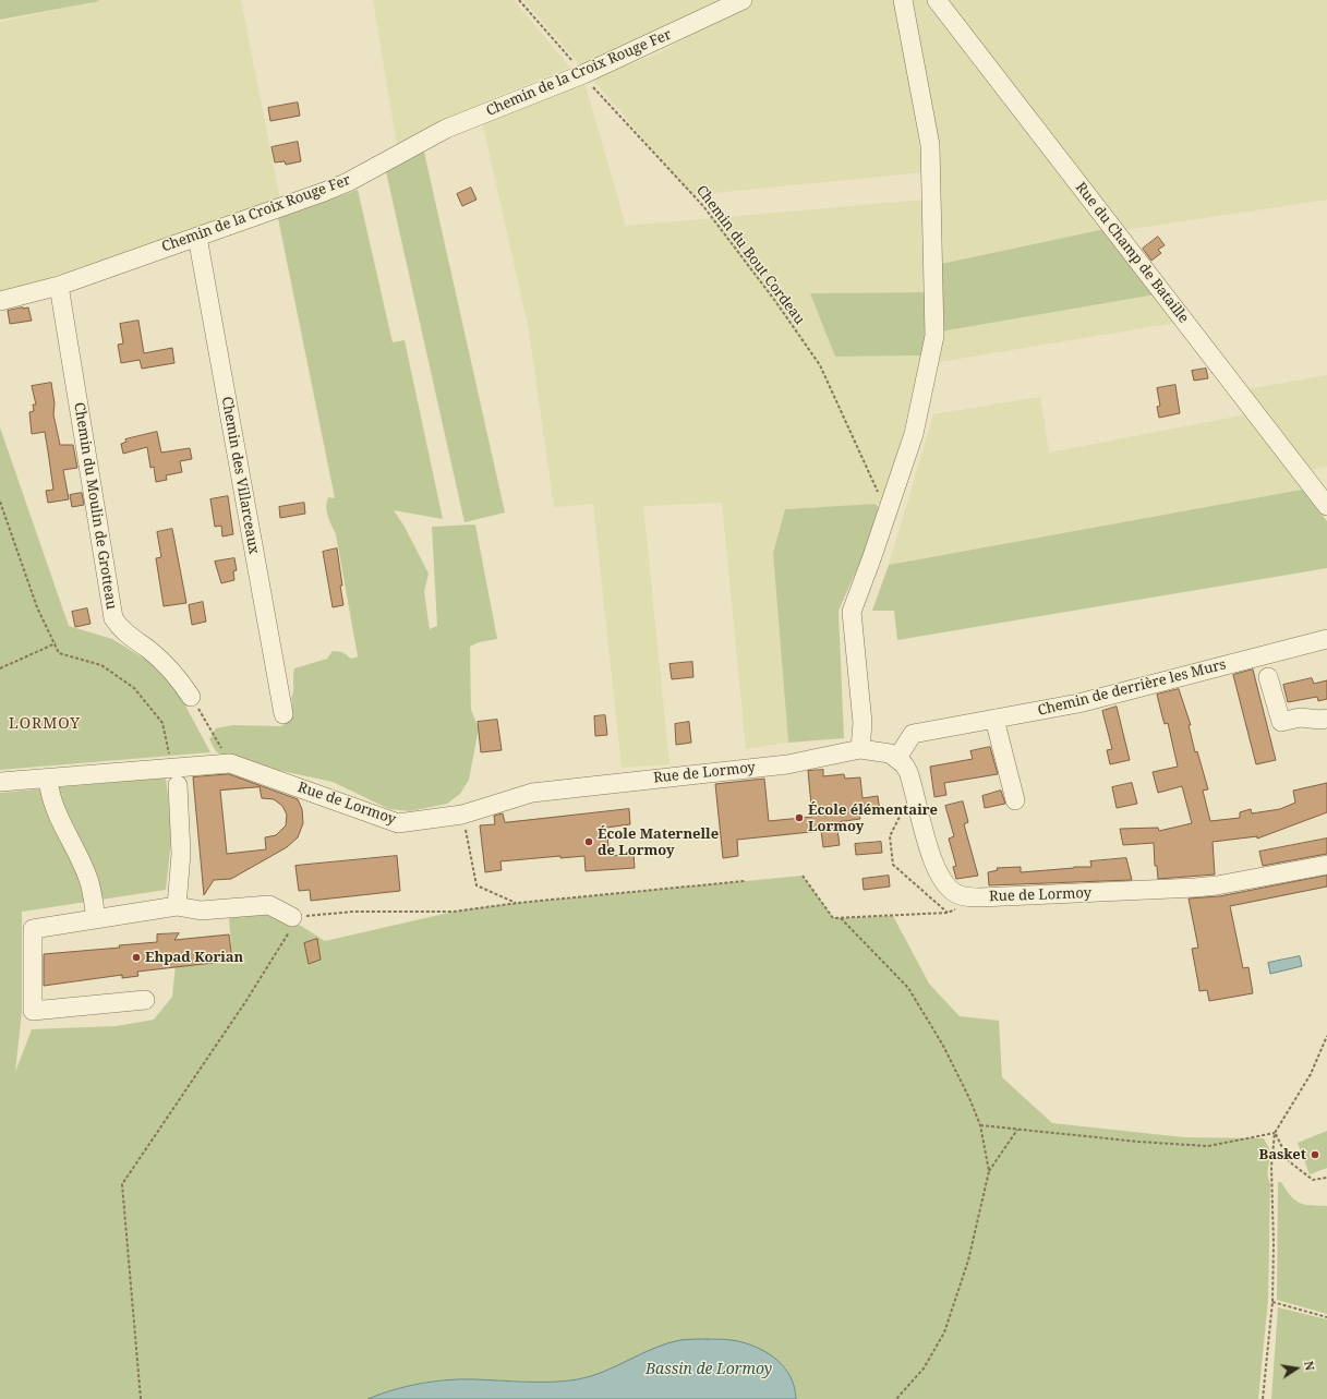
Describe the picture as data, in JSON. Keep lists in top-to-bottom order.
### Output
{
  "streets": {
    "street": [
      "Chemin de la Croix Rouge Fer",
      "Rue du Champ de Bataille",
      "Chemin des Villarceaux",
      "Chemin du Moulin de Grotteau",
      "Chemin de derrière les Murs",
      "Rue de Lormoy"
    ],
    "path": ["Chemin du Bout Cordeau"]
  },
  "crossings": [
    ["Chemin de la Croix Rouge Fer", "Chemin du Bout Cordeau"],
    ["Chemin de la Croix Rouge Fer", "Chemin des Villarceaux"],
    ["Chemin de la Croix Rouge Fer", "Chemin du Moulin de Grotteau"],
    ["Chemin de derrière les Murs", "Rue de Lormoy"]
  ],
  "districts": ["LORMOY"],
  "water": ["Bassin de Lormoy"],
  "places": [
    "École élémentaire Lormoy",
    "École Maternelle de Lormoy",
    "Ehpad Korian",
    "Basket"
  ],
  "north": "right"
}
